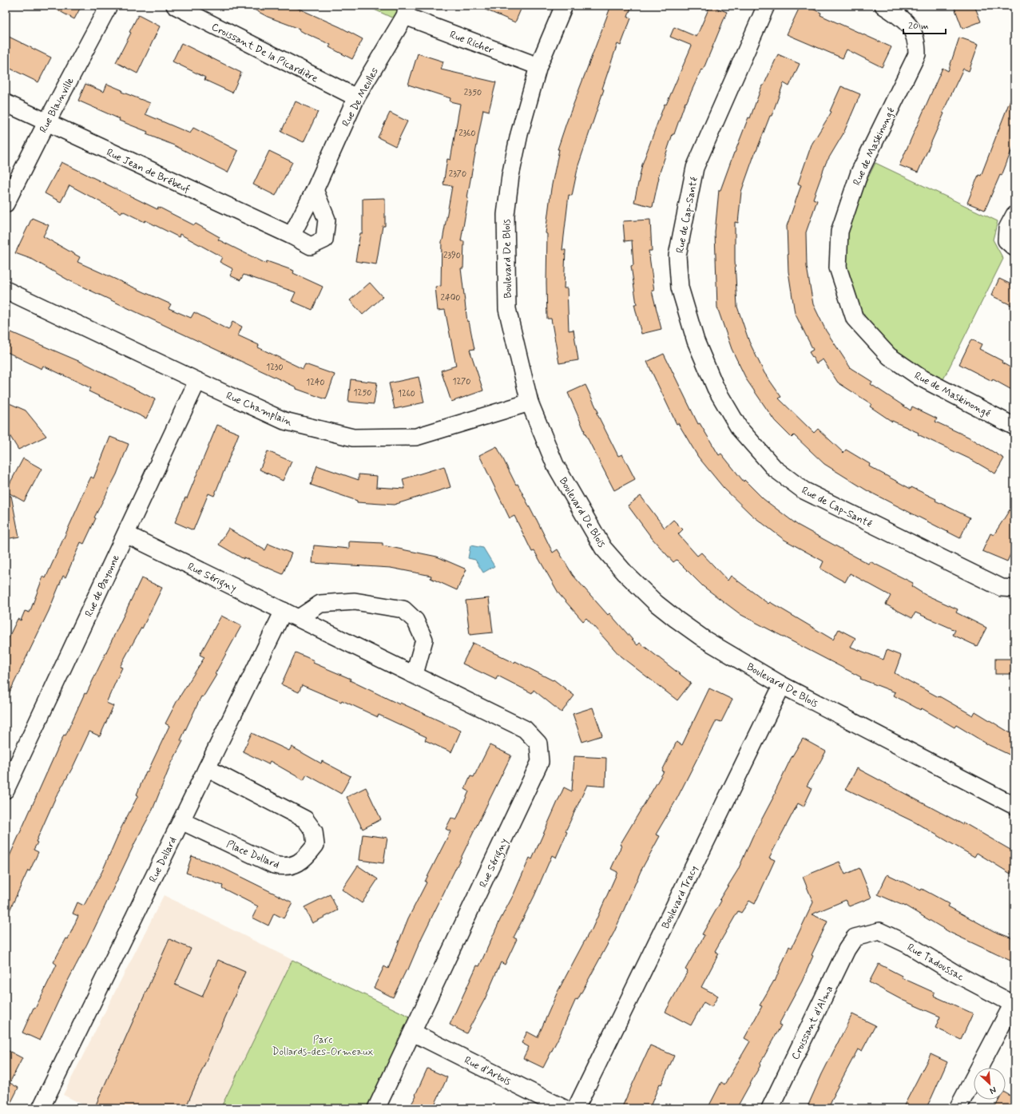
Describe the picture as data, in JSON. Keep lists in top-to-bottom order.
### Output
{
  "streets": {
    "street": [
      "Rue Richer",
      "Croissant De la Picardière",
      "Rue De Meulles",
      "Rue Blainville",
      "Rue de Maskinongé",
      "Rue Jean de Brébeuf",
      "Rue de Cap-Santé",
      "Boulevard De Blois",
      "Rue Champlain",
      "Rue Sérigny",
      "Rue de Bayonne",
      "Place Dollard",
      "Rue Dollard",
      "Boulevard Tracy",
      "Rue Tadoussac",
      "Croissant d'Alma",
      "Rue d'Artois"
    ]
  },
  "crossings": [
    ["Rue Richer", "Rue De Meulles"],
    ["Rue Richer", "Boulevard De Blois"],
    ["Croissant De la Picardière", "Rue De Meulles"],
    ["Rue De Meulles", "Rue Jean de Brébeuf"],
    ["Rue Blainville", "Rue Jean de Brébeuf"],
    ["Boulevard De Blois", "Rue Champlain"],
    ["Boulevard De Blois", "Boulevard Tracy"],
    ["Rue Champlain", "Rue de Bayonne"],
    ["Rue Sérigny", "Rue de Bayonne"],
    ["Rue Sérigny", "Rue Dollard"],
    ["Rue Sérigny", "Rue d'Artois"],
    ["Place Dollard", "Rue Dollard"],
    ["Rue Tadoussac", "Croissant d'Alma"]
  ],
  "parks": ["Parc Dollards-des-Ormeaux"],
  "house_numbers": [
    "2350",
    "2360",
    "2370",
    "2390",
    "2400",
    "1230",
    "1270",
    "1240",
    "1250",
    "1260"
  ],
  "scale_bar": "20 m",
  "north": "bottom right"
}
